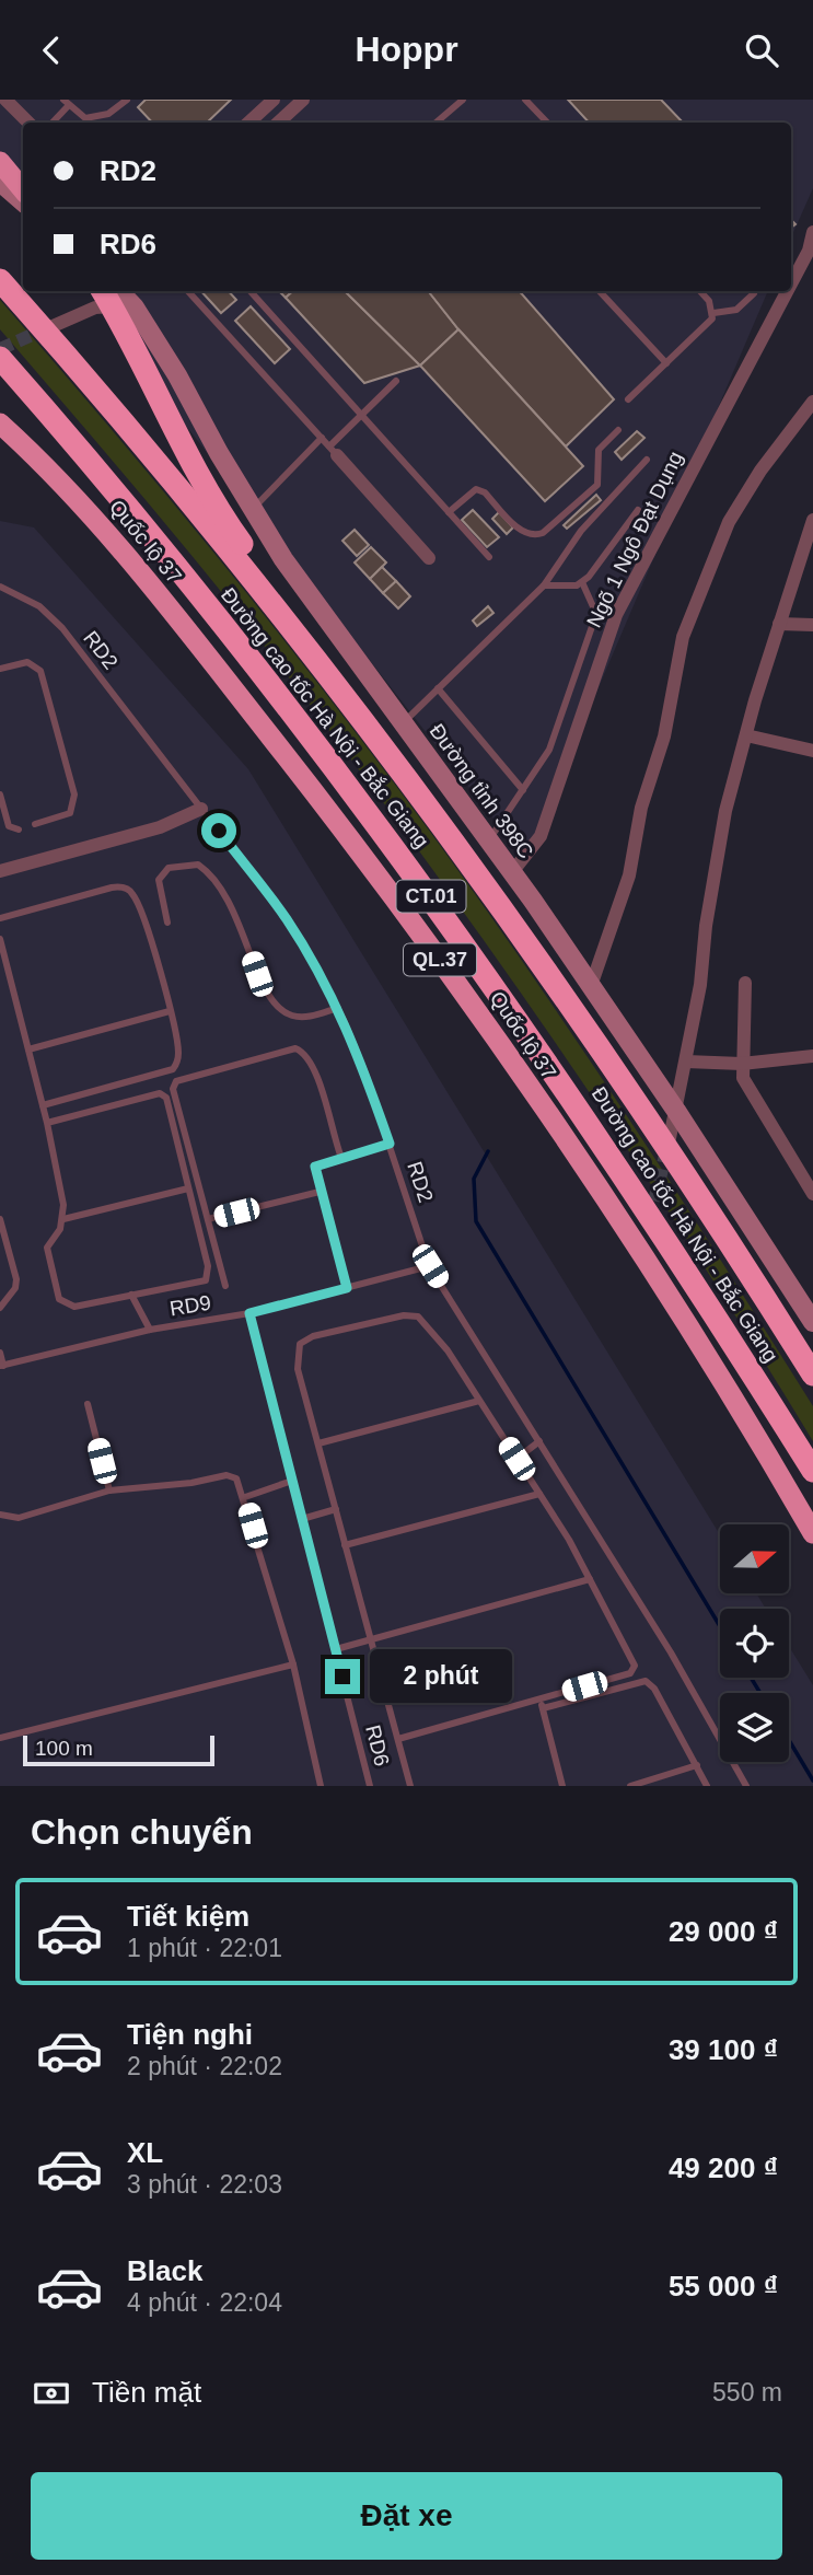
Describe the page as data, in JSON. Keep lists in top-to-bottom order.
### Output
{
  "streets": {
    "highway": [
      "Quốc lộ 37",
      "Đường cao tốc Hà Nội - Bắc Giang",
      "CT.01",
      "QL.37"
    ],
    "main road": ["Đường tỉnh 398C"],
    "street": ["Ngõ 1 Ngô Đạt Dụng"],
    "lane": ["RD2", "RD9", "RD6"]
  },
  "crossings": [
    ["Ngõ 1 Ngô Đạt Dụng", "Đường tỉnh 398C"],
    ["RD2", "RD9"],
    ["RD9", "RD6"]
  ],
  "scale_bar": "100 m",
  "north": "right",
  "page": {
    "header": "Hoppr",
    "banner": ["RD2", "RD6"],
    "bubble": "2 phút",
    "scale": "100 m",
    "heading": "Chọn chuyến",
    "list": [
      {
        "name": "Tiết kiệm",
        "note": "1 phút · 22:01",
        "value": "29 000 ₫"
      },
      {
        "name": "Tiện nghi",
        "note": "2 phút · 22:02",
        "value": "39 100 ₫"
      },
      {
        "name": "XL",
        "note": "3 phút · 22:03",
        "value": "49 200 ₫"
      },
      {
        "name": "Black",
        "note": "4 phút · 22:04",
        "value": "55 000 ₫"
      }
    ],
    "pay": ["Tiền mặt", "550 m"],
    "buttons": "Đặt xe"
  }
}
